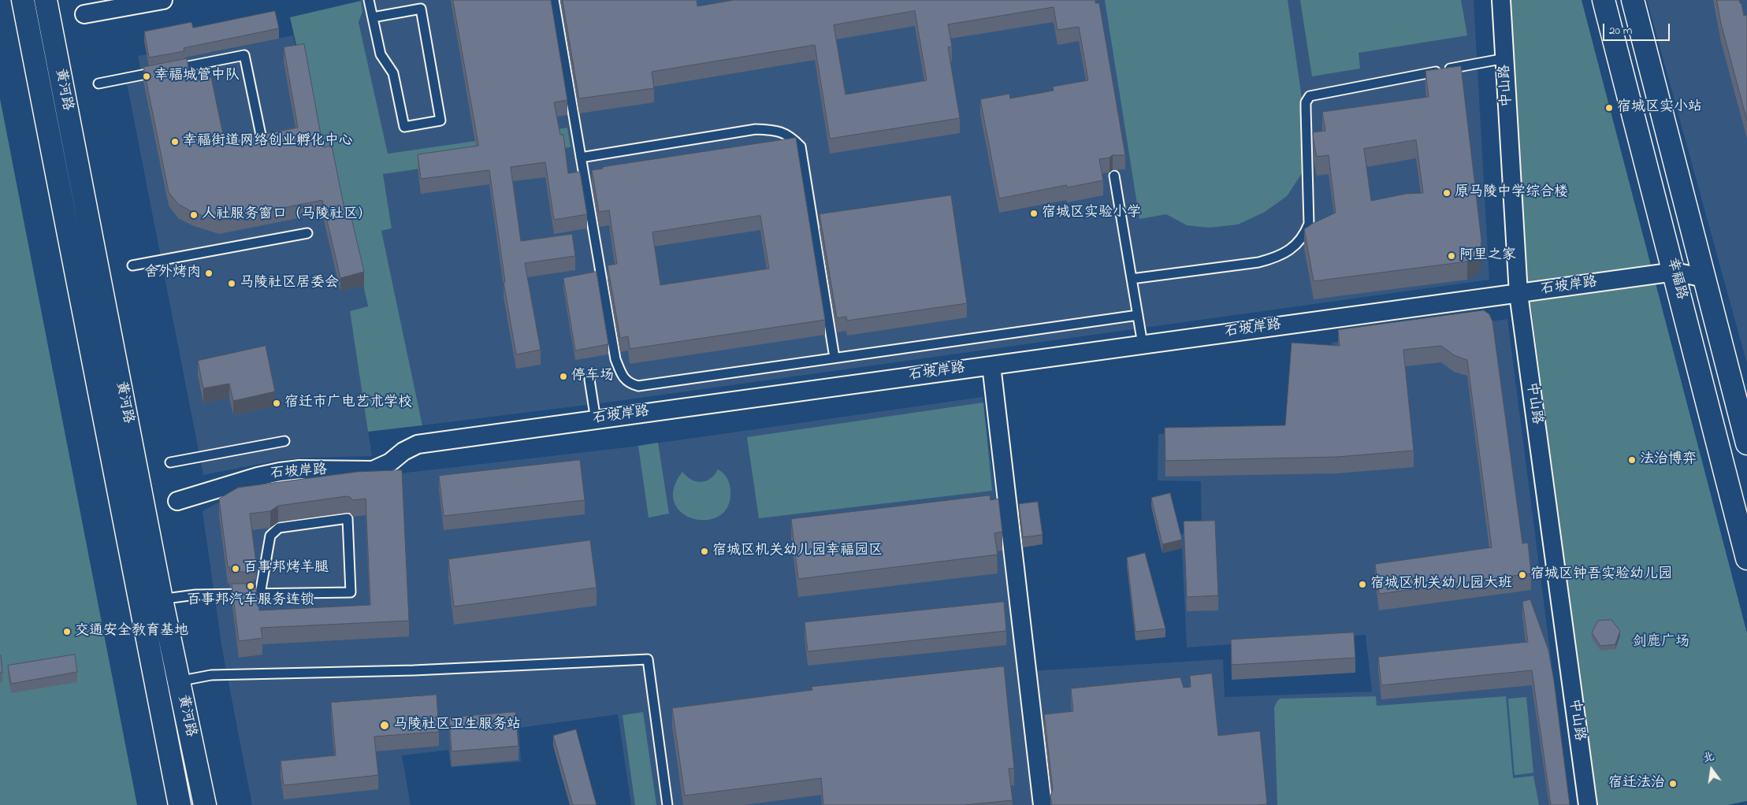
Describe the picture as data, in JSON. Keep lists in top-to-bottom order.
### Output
{
  "streets": {
    "main road": ["黄河路", "幸福路"],
    "street": ["中山路", "石坡岸路"]
  },
  "crossings": [
    ["中山路", "石坡岸路"],
    ["幸福路", "石坡岸路"]
  ],
  "parks": ["剑鹿广场"],
  "places": [
    "幸福城管中队",
    "宿城区实小站",
    "幸福街道网络创业孵化中心",
    "原马陵中学综合楼",
    "宿城区实验小学",
    "人社服务窗口（马陵社区）",
    "阿里之家",
    "舍外烤肉",
    "马陵社区居委会",
    "停车场",
    "宿迁市广电艺术学校",
    "法治博弈",
    "宿城区机关幼儿园幸福园区",
    "百事邦烤羊腿",
    "宿城区钟吾实验幼儿园",
    "宿城区机关幼儿园大班",
    "百事邦汽车服务连锁",
    "交通安全教育基地",
    "马陵社区卫生服务站",
    "宿迁法治"
  ],
  "scale_bar": "20 m",
  "north": "top"
}
